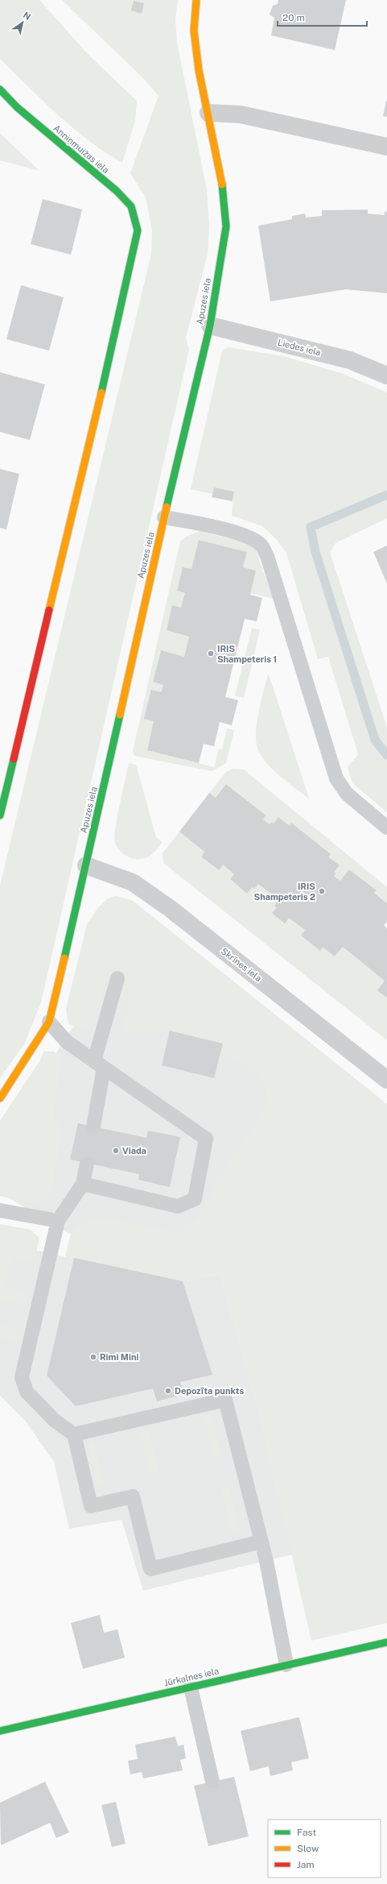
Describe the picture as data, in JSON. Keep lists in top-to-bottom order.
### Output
{
  "streets": {
    "street": [
      "Anniņmuižas iela",
      "Apuzes iela",
      "Liedes iela",
      "Skrīnes iela",
      "Jūrkalnes iela"
    ]
  },
  "crossings": [
    ["Apuzes iela", "Liedes iela"],
    ["Apuzes iela", "Skrīnes iela"]
  ],
  "places": [
    "IRIS Shampeteris 1",
    "IRIS Shampeteris 2",
    "Viada",
    "Rimi Mini",
    "Depozīta punkts"
  ],
  "legend": ["Fast", "Slow", "Jam"],
  "scale_bar": "20 m",
  "north": "top right"
}
